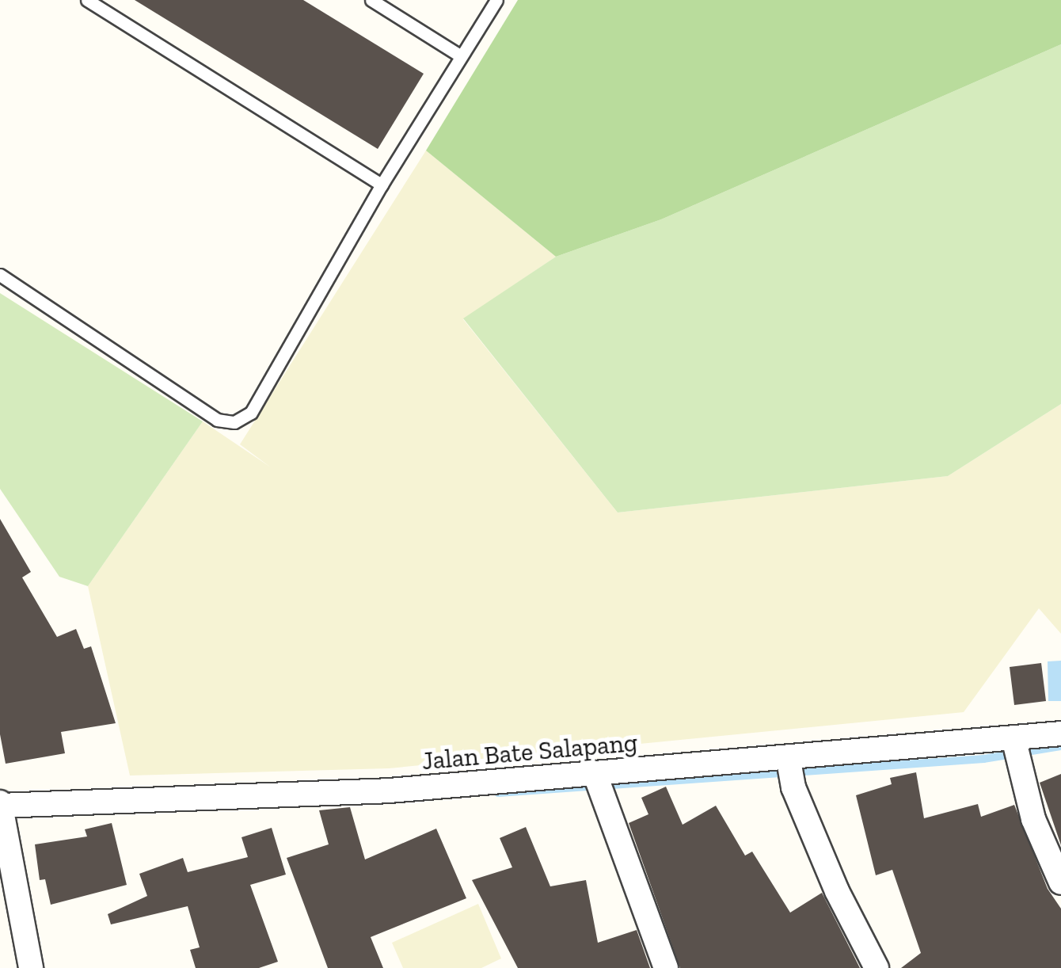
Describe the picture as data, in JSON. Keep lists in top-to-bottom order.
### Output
{
  "streets": {
    "street": ["Jalan Bate Salapang"]
  }
}
